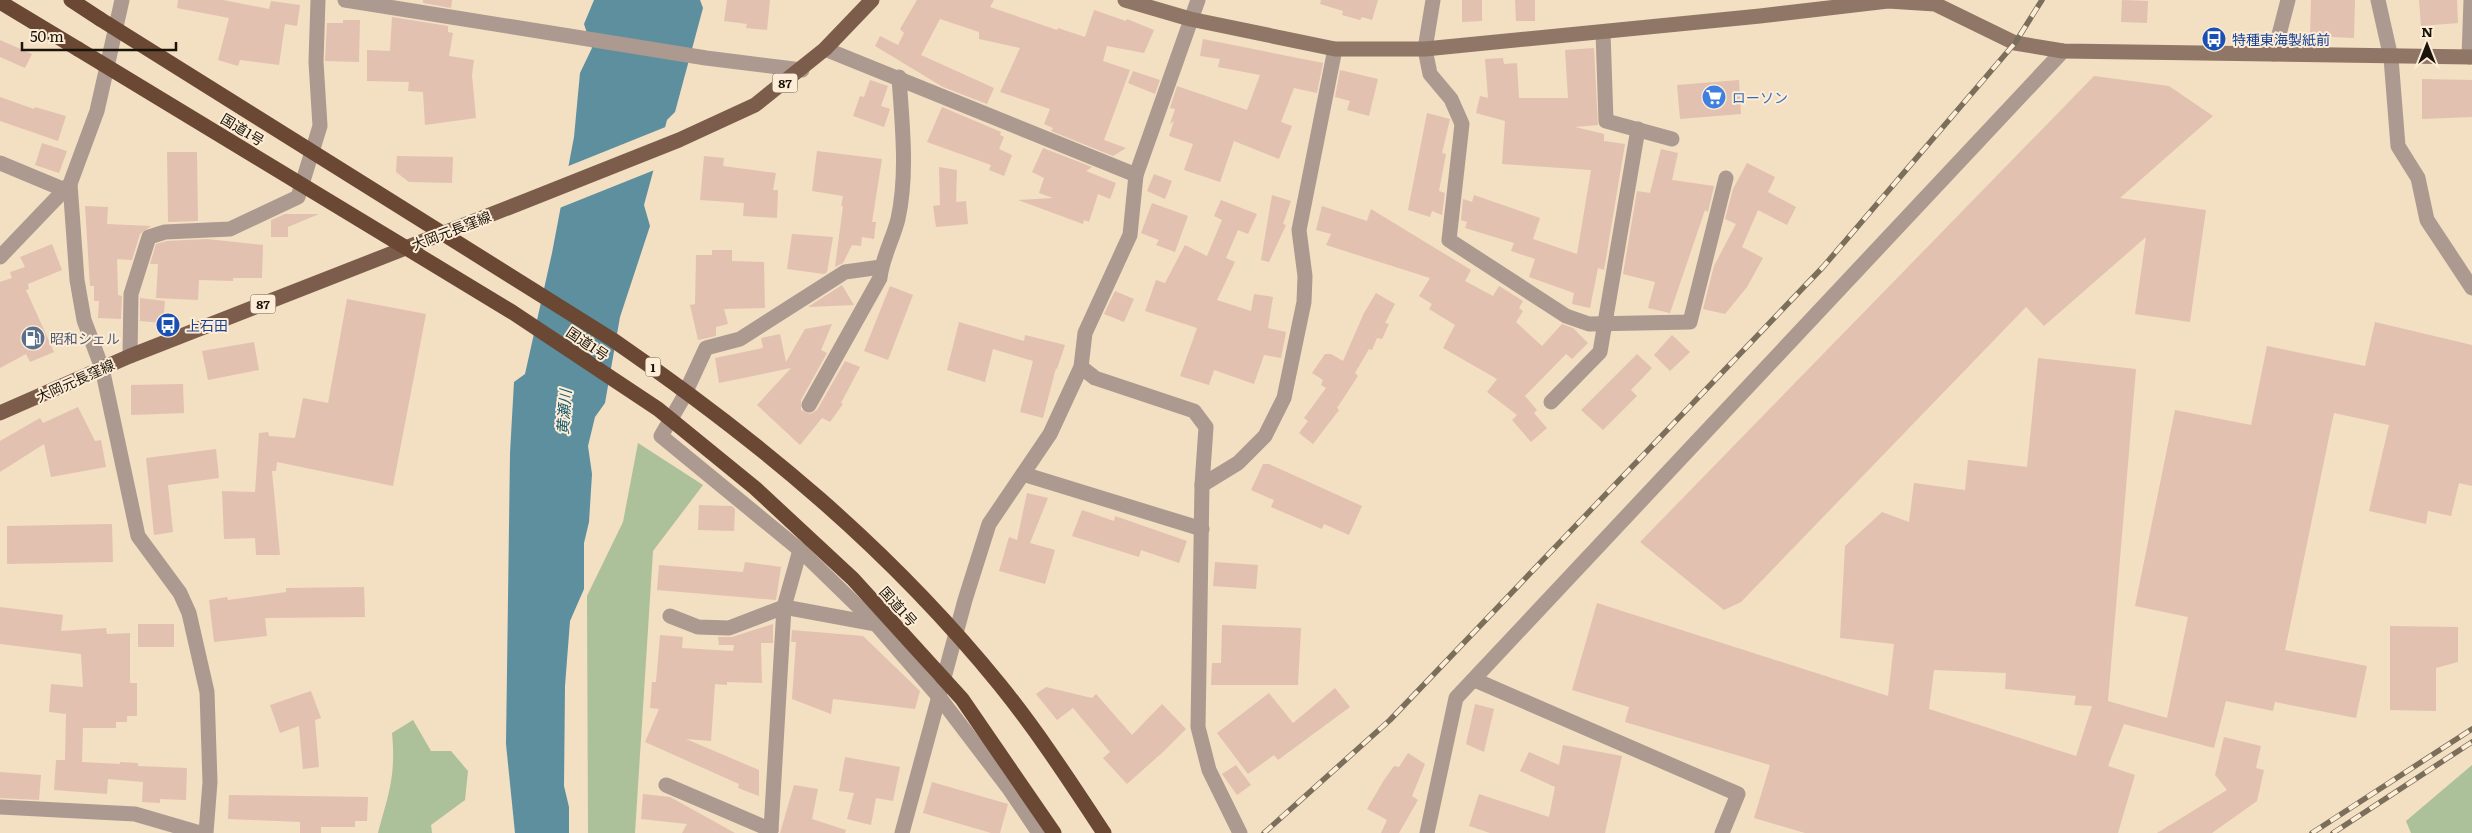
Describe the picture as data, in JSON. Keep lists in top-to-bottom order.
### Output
{
  "streets": {
    "highway": ["国道1号", "1"],
    "main road": ["87", "大岡元長窪線"]
  },
  "water": ["黄瀬川"],
  "places": {
    "bus stop": ["特種東海製紙前", "上石田"],
    "supermarket": ["ローソン"],
    "fuel station": ["昭和シェル"]
  },
  "scale_bar": "50 m",
  "north": "top"
}
